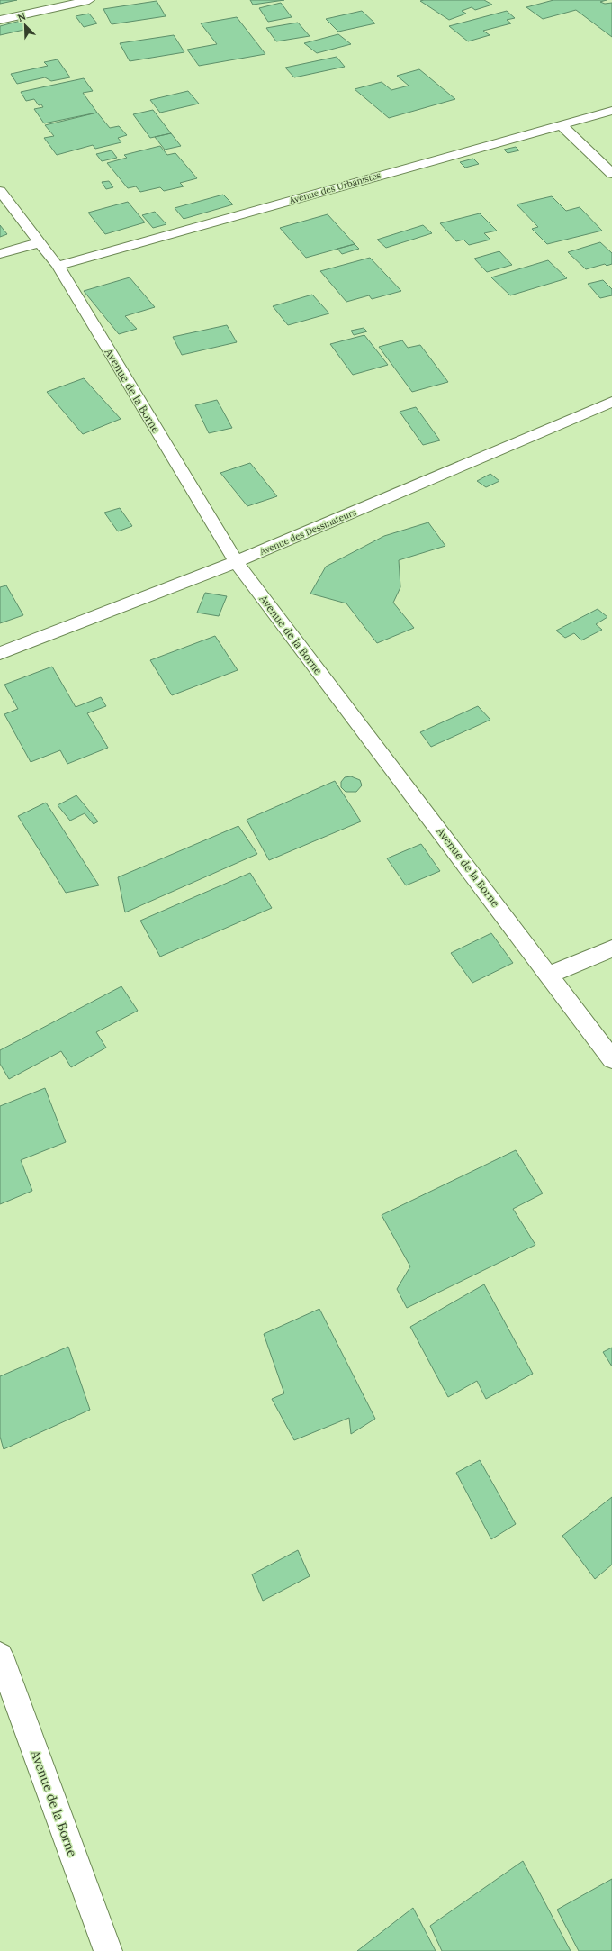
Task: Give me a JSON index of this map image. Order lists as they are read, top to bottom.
{
  "streets": {
    "street": ["Avenue des Urbanistes", "Avenue de la Borne", "Avenue des Dessinateurs"]
  },
  "crossings": [
    ["Avenue des Urbanistes", "Avenue de la Borne"],
    ["Avenue de la Borne", "Avenue des Dessinateurs"]
  ],
  "north": "top left"
}
